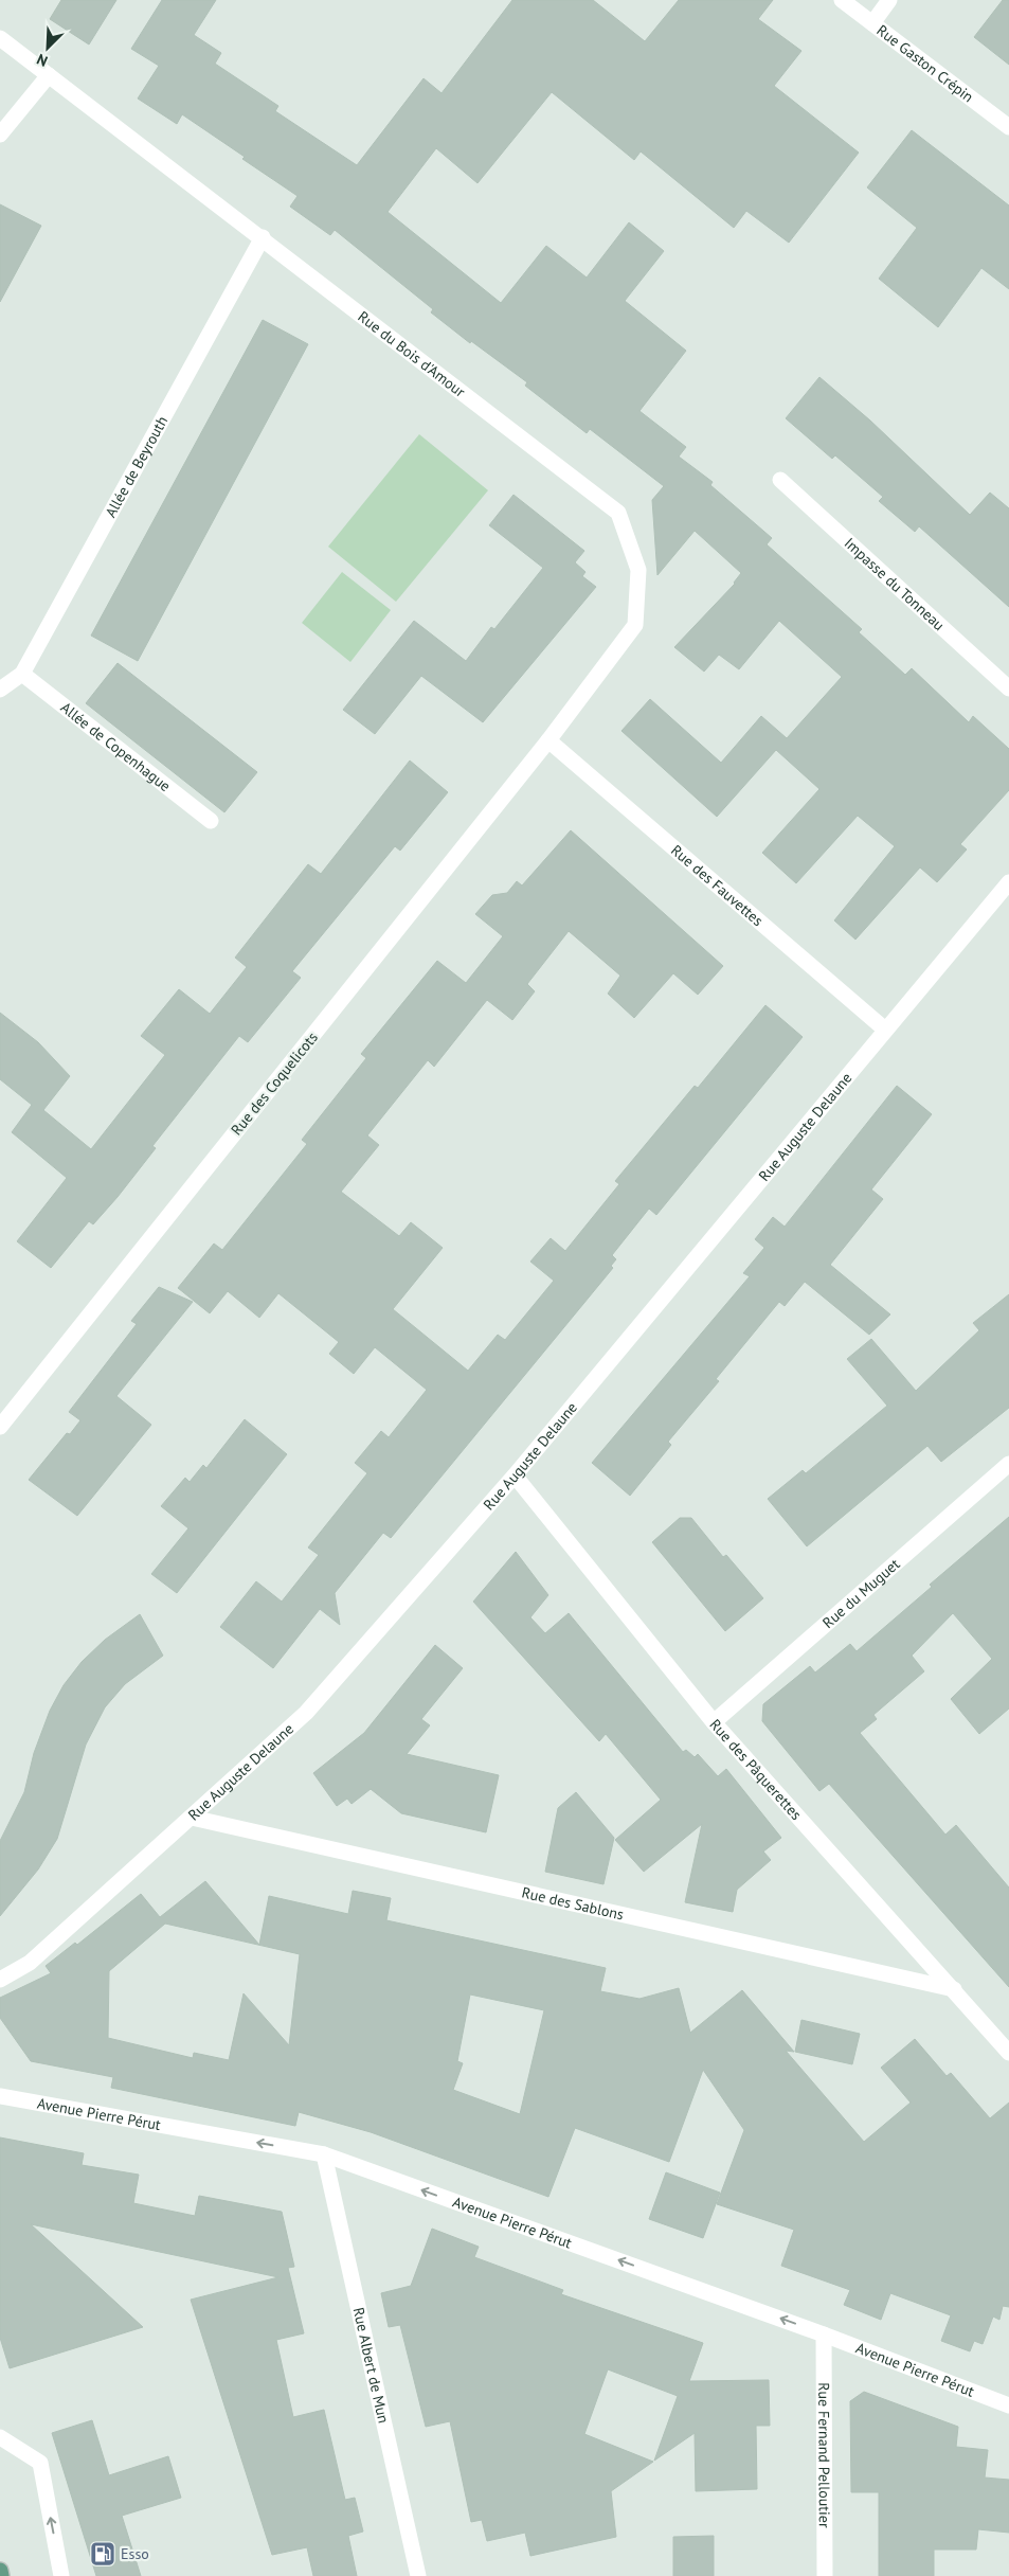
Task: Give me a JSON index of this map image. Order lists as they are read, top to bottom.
{
  "streets": {
    "street": [
      "Rue Gaston Crépin",
      "Rue du Bois d'Amour",
      "Allée de Beyrouth",
      "Impasse du Tonneau",
      "Allée de Copenhague",
      "Rue des Fauvettes",
      "Rue des Coquelicots",
      "Rue Auguste Delaune",
      "Rue du Muguet",
      "Rue des Pâquerettes",
      "Rue des Sablons",
      "Avenue Pierre Pérut",
      "Rue Albert de Mun",
      "Rue Fernand Pelloutier"
    ]
  },
  "crossings": [
    ["Rue du Bois d'Amour", "Allée de Beyrouth"],
    ["Rue du Bois d'Amour", "Rue des Fauvettes"],
    ["Rue du Bois d'Amour", "Rue des Coquelicots"],
    ["Allée de Beyrouth", "Allée de Copenhague"],
    ["Rue des Fauvettes", "Rue des Coquelicots"],
    ["Rue des Fauvettes", "Rue Auguste Delaune"],
    ["Rue Auguste Delaune", "Rue des Pâquerettes"],
    ["Rue Auguste Delaune", "Rue des Sablons"],
    ["Rue du Muguet", "Rue des Pâquerettes"],
    ["Rue des Pâquerettes", "Rue des Sablons"],
    ["Avenue Pierre Pérut", "Rue Albert de Mun"],
    ["Avenue Pierre Pérut", "Rue Fernand Pelloutier"]
  ],
  "one_way": ["Avenue Pierre Pérut"],
  "places": {
    "fuel station": ["Esso"]
  },
  "north": "bottom left"
}
